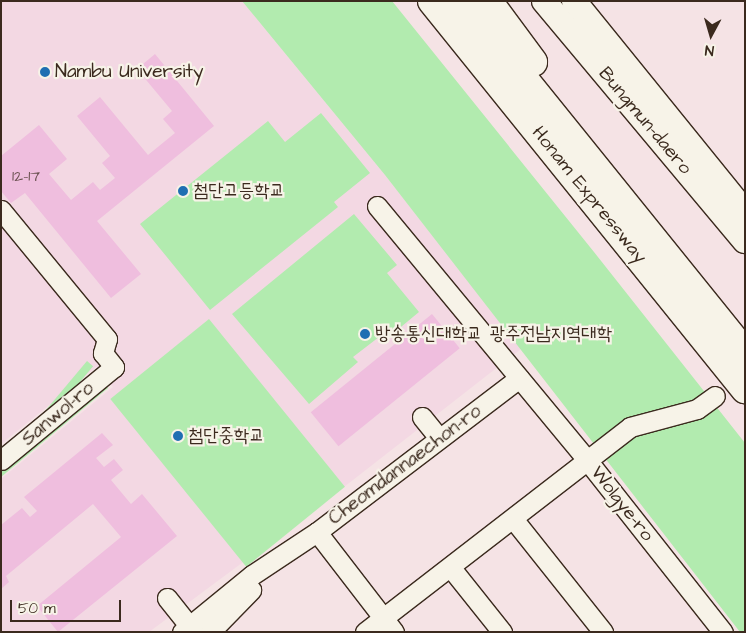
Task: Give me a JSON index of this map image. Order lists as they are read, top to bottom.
{
  "streets": {
    "highway": ["Honam Expressway"],
    "main road": ["Bungmun-daero"],
    "street": ["Sanwol-ro", "Cheomdannaechon-ro", "Wolgye-ro"]
  },
  "crossings": [
    ["Cheomdannaechon-ro", "Wolgye-ro"]
  ],
  "places": [
    "Nambu University",
    "첨단고등학교",
    "방송통신대학교 광주전남지역대학",
    "첨단중학교"
  ],
  "house_numbers": ["12-17"],
  "scale_bar": "50 m",
  "north": "bottom"
}
